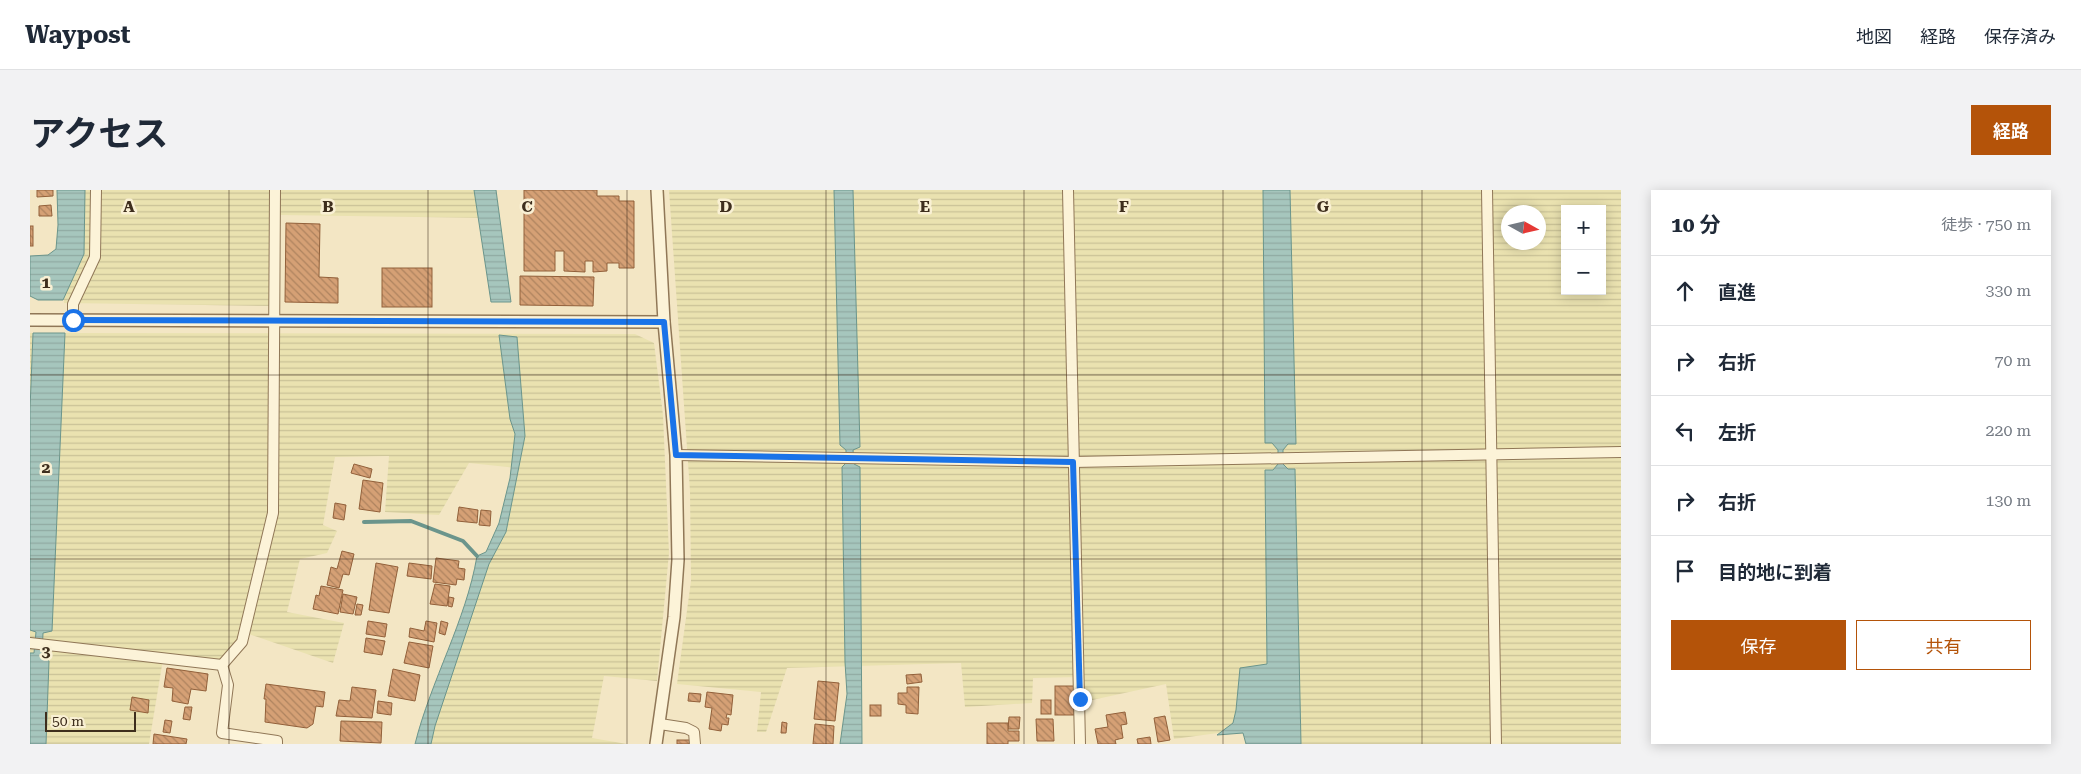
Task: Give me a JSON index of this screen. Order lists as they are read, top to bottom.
{
  "scale_bar": "50 m",
  "north": "right",
  "page": {
    "header": "Waypost",
    "nav": ["地図", "経路", "保存済み"],
    "title": "アクセス",
    "buttons": [
      "経路",
      ["保存", "共有"]
    ],
    "heading": ["10 分", "徒歩 · 750 m"],
    "map_buttons": ["+", "−"],
    "list": [
      ["直進", "330 m"],
      ["右折", "70 m"],
      ["左折", "220 m"],
      ["右折", "130 m"],
      "目的地に到着"
    ],
    "scale": "50 m"
  },
  "grid": {
    "columns": [
      "A",
      "B",
      "C",
      "D",
      "E",
      "F",
      "G"
    ],
    "rows": ["1", "2", "3"]
  }
}
